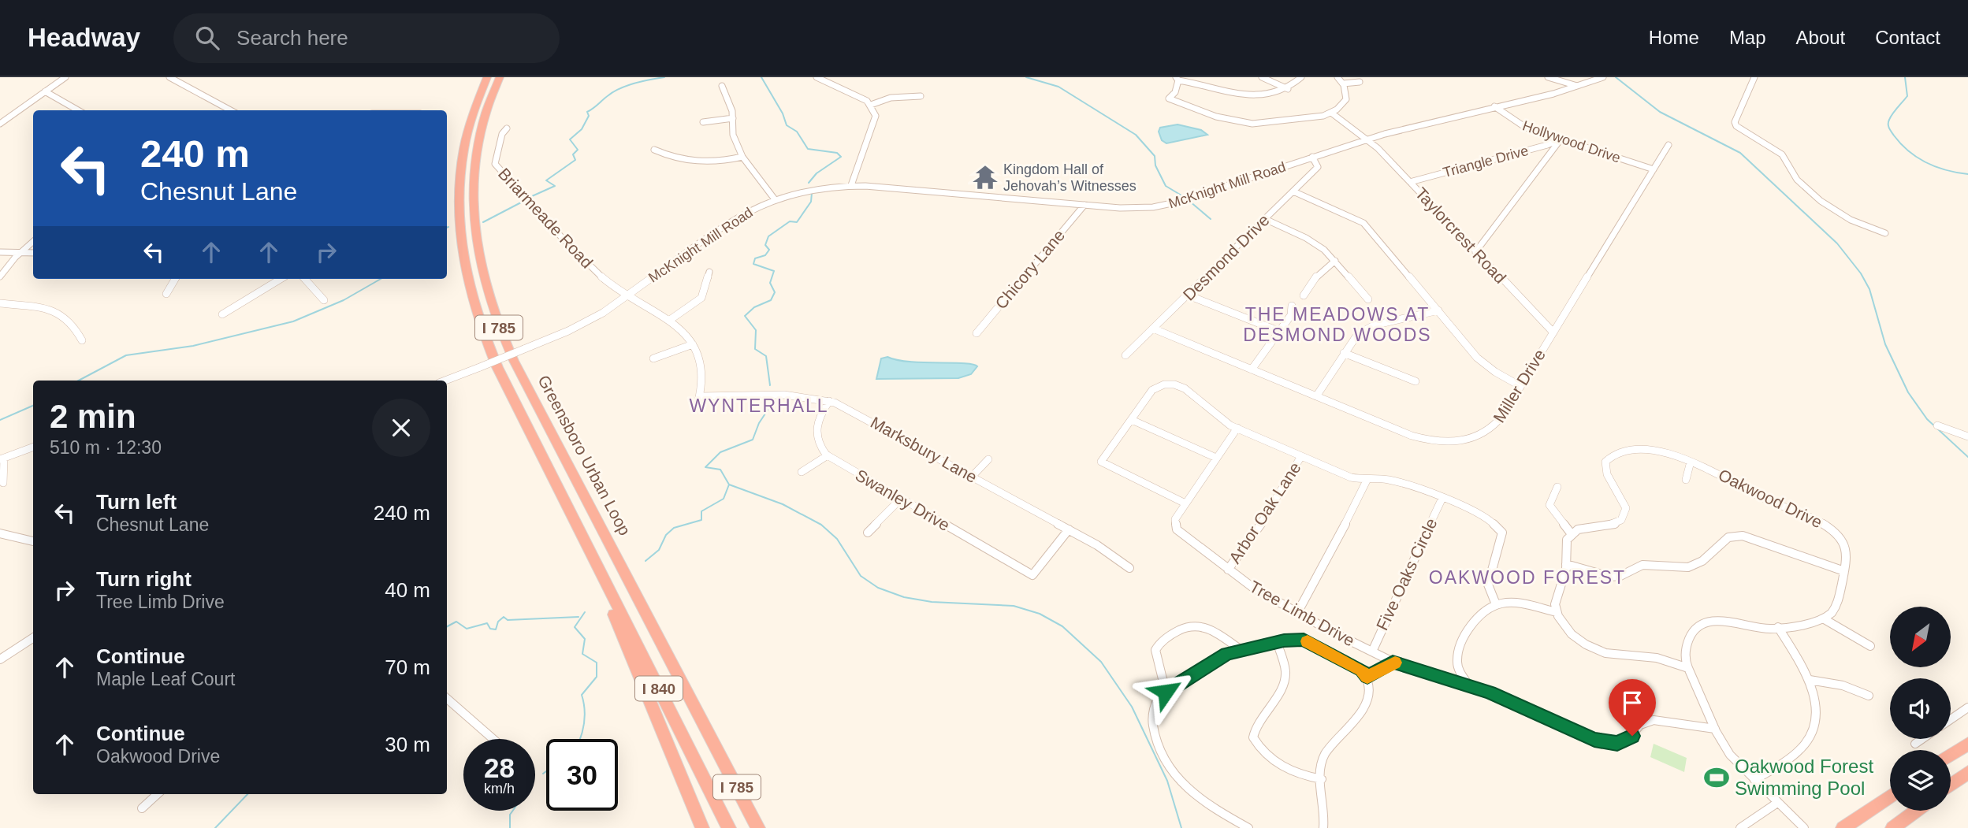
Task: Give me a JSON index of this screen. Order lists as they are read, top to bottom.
{
  "streets": {
    "highway": ["I 785", "Greensboro Urban Loop", "I 840"],
    "street": [
      "Hollywood Drive",
      "Triangle Drive",
      "McKnight Mill Road",
      "Briarmeade Road",
      "Taylorcrest Road",
      "Desmond Drive",
      "Chicory Lane",
      "Miller Drive",
      "Marksbury Lane",
      "Oakwood Drive",
      "Swanley Drive",
      "Arbor Oak Lane",
      "Five Oaks Circle",
      "Tree Limb Drive"
    ]
  },
  "crossings": [
    ["Hollywood Drive", "Triangle Drive"],
    ["Hollywood Drive", "McKnight Mill Road"],
    ["Hollywood Drive", "Miller Drive"],
    ["Triangle Drive", "Taylorcrest Road"],
    ["McKnight Mill Road", "Briarmeade Road"],
    ["McKnight Mill Road", "Taylorcrest Road"],
    ["McKnight Mill Road", "Desmond Drive"],
    ["McKnight Mill Road", "Chicory Lane"],
    ["Taylorcrest Road", "Miller Drive"],
    ["Desmond Drive", "Miller Drive"],
    ["I 785", "I 840"],
    ["Marksbury Lane", "Swanley Drive"],
    ["Arbor Oak Lane", "Tree Limb Drive"],
    ["Five Oaks Circle", "Tree Limb Drive"]
  ],
  "districts": ["THE MEADOWS AT DESMOND WOODS", "WYNTERHALL", "OAKWOOD FOREST"],
  "places": {
    "temple": ["Kingdom Hall of Jehovah’s Witnesses"],
    "sports": ["Oakwood Forest Swimming Pool"]
  },
  "north": "bottom left",
  "page": {
    "header": "Headway",
    "search": "Search here",
    "nav": [
      "Home",
      "Map",
      "About",
      "Contact"
    ],
    "turn": ["240 m", "Chesnut Lane"],
    "heading": ["2 min", "510 m · 12:30"],
    "list": [
      {
        "name": "Turn left",
        "note": "Chesnut Lane",
        "value": "240 m"
      },
      {
        "name": "Turn right",
        "note": "Tree Limb Drive",
        "value": "40 m"
      },
      {
        "name": "Continue",
        "note": "Maple Leaf Court",
        "value": "70 m"
      },
      {
        "name": "Continue",
        "note": "Oakwood Drive",
        "value": "30 m"
      }
    ],
    "speed": "28 km/h",
    "limit": "30"
  }
}
